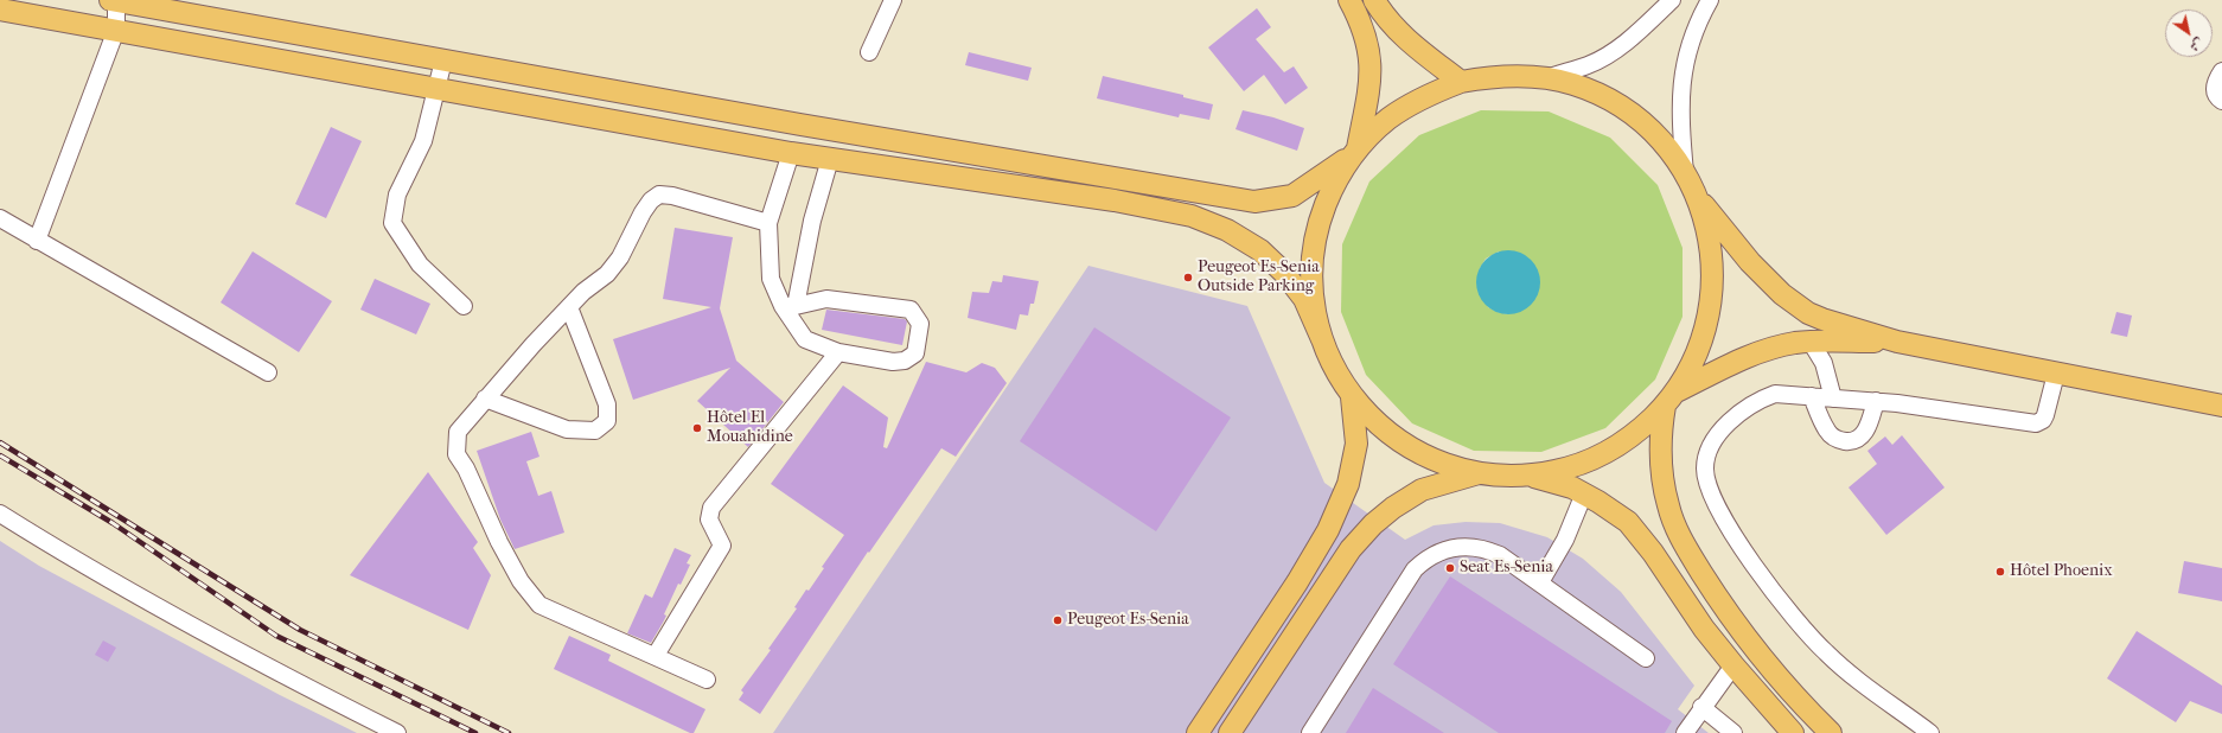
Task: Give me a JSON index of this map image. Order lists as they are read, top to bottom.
{
  "places": [
    "Peugeot Es-Senia Outside Parking",
    "Hôtel El Mouahidine",
    "Seat Es-Senia",
    "Hôtel Phoenix",
    "Peugeot Es-Senia"
  ],
  "north": "bottom right"
}
